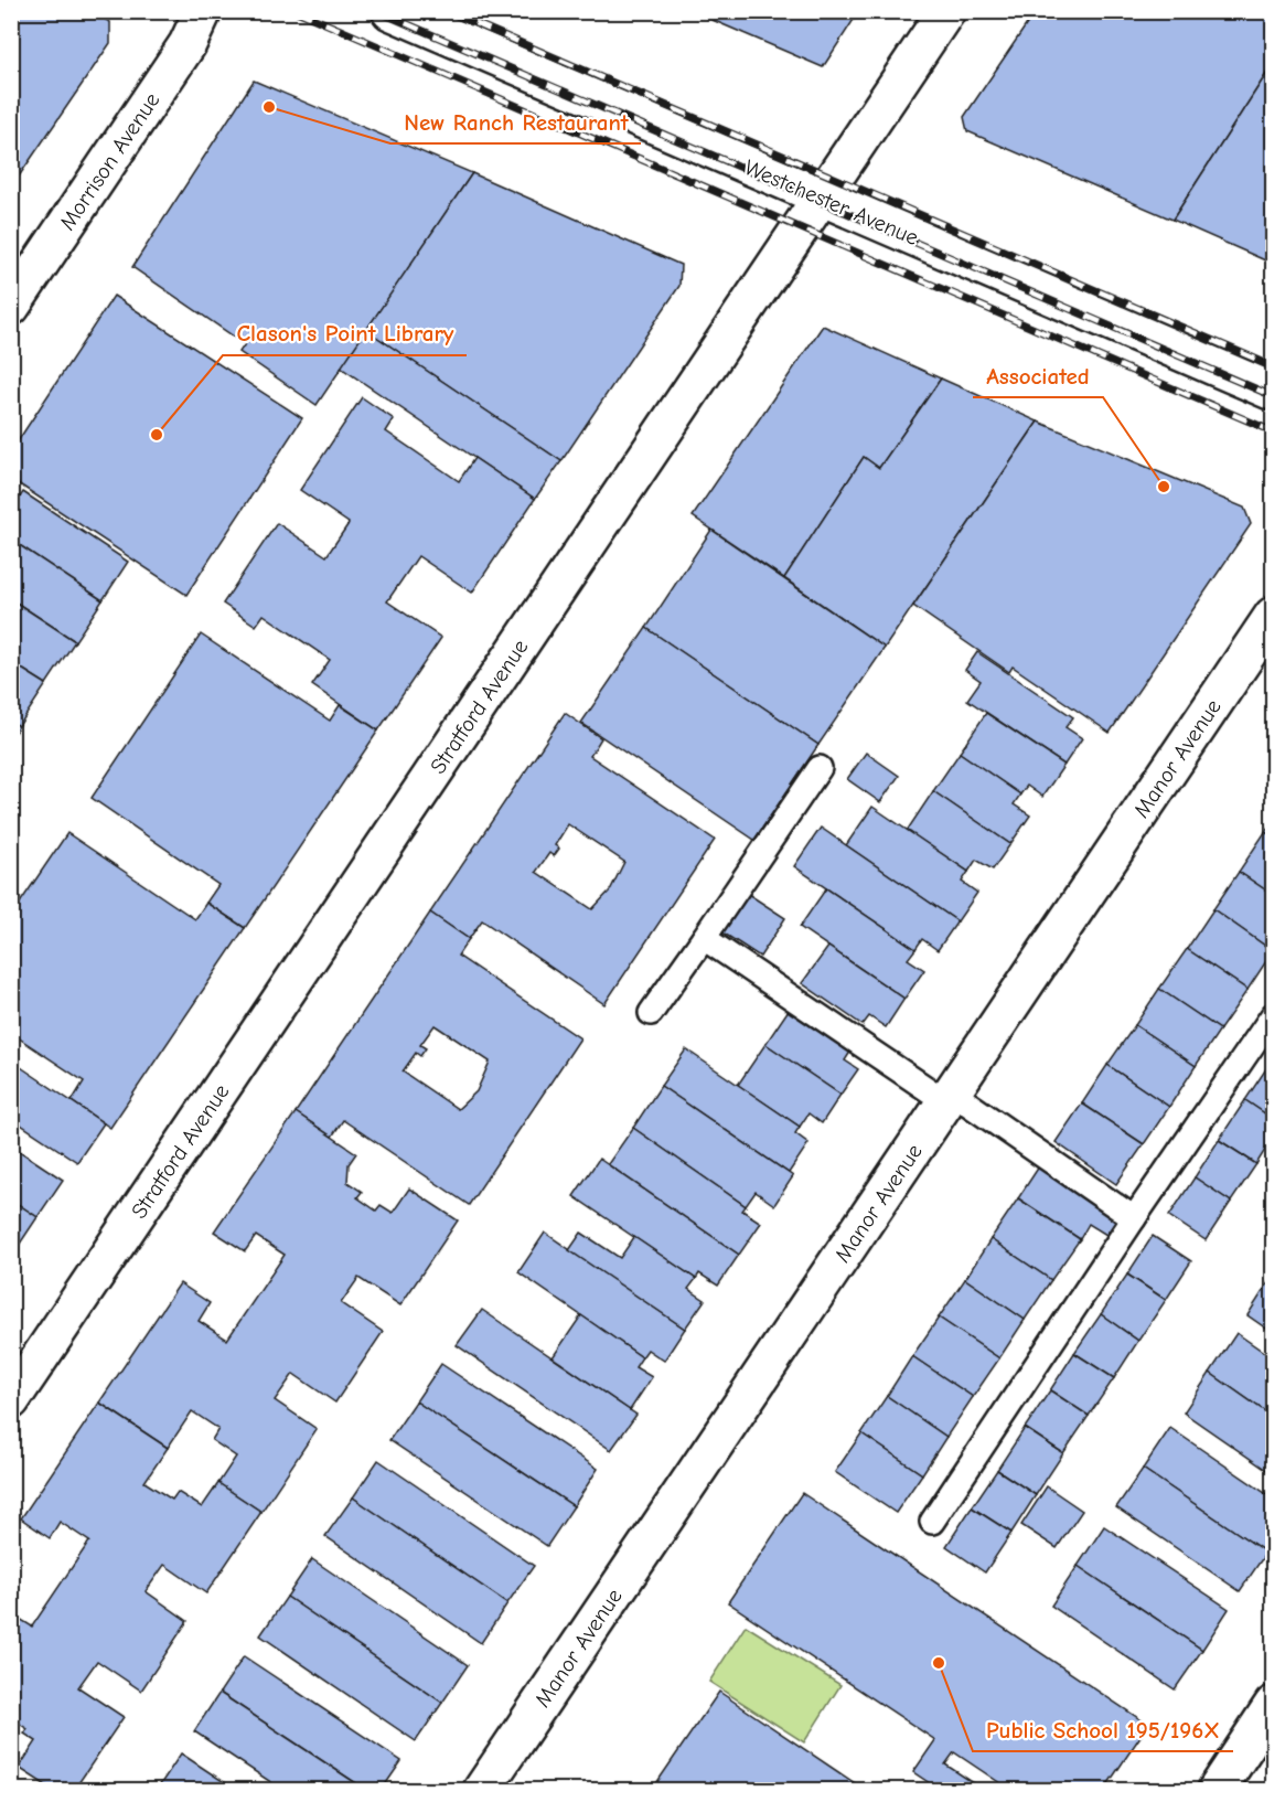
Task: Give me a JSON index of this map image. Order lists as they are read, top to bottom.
{
  "streets": {
    "street": [
      "Morrison Avenue",
      "Westchester Avenue",
      "Stratford Avenue",
      "Manor Avenue"
    ]
  },
  "crossings": [
    ["Westchester Avenue", "Stratford Avenue"]
  ],
  "places": [
    "New Ranch Restaurant",
    "Clason's Point Library",
    "Associated",
    "Public School 195/196X"
  ]
}
